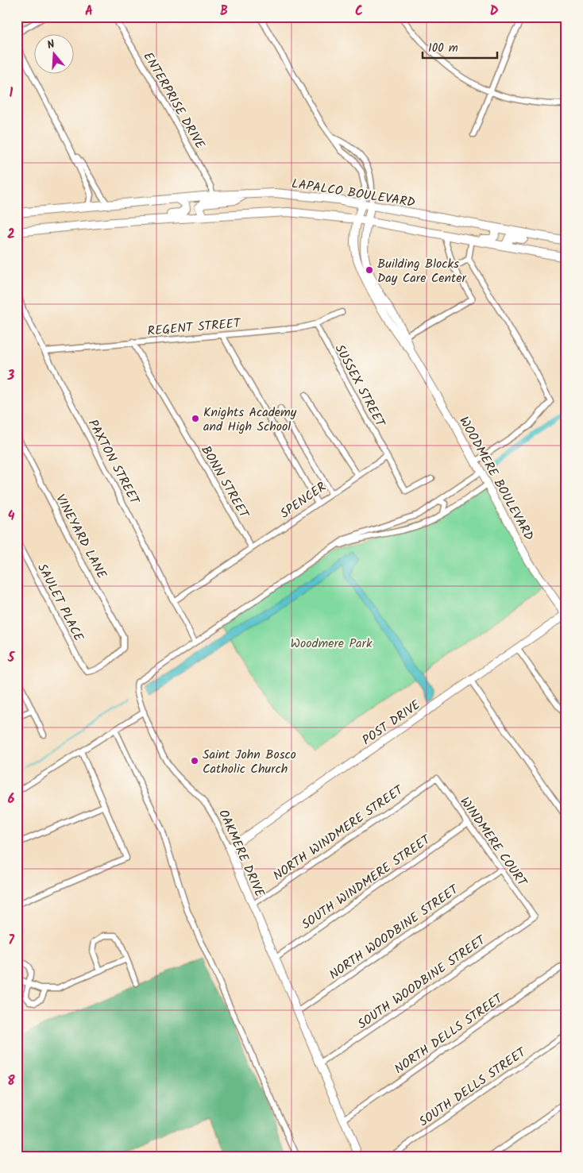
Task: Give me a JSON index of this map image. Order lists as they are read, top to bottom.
{
  "streets": {
    "main road": ["LAPALCO BOULEVARD"],
    "street": [
      "ENTERPRISE DRIVE",
      "REGENT STREET",
      "SUSSEX STREET",
      "PAXTON STREET",
      "WOODMERE BOULEVARD",
      "BONN STREET",
      "SPENCER",
      "VINEYARD LANE",
      "SAULET PLACE",
      "POST DRIVE",
      "NORTH WINDMERE STREET",
      "WINDMERE COURT",
      "OAKMERE DRIVE",
      "SOUTH WINDMERE STREET",
      "NORTH WOODBINE STREET",
      "SOUTH WOODBINE STREET",
      "NORTH DELLS STREET",
      "SOUTH DELLS STREET"
    ]
  },
  "crossings": [
    ["ENTERPRISE DRIVE", "LAPALCO BOULEVARD"],
    ["LAPALCO BOULEVARD", "WOODMERE BOULEVARD"],
    ["REGENT STREET", "SUSSEX STREET"],
    ["REGENT STREET", "PAXTON STREET"],
    ["REGENT STREET", "BONN STREET"],
    ["SUSSEX STREET", "SPENCER"],
    ["PAXTON STREET", "SPENCER"],
    ["PAXTON STREET", "OAKMERE DRIVE"],
    ["WOODMERE BOULEVARD", "POST DRIVE"],
    ["WOODMERE BOULEVARD", "OAKMERE DRIVE"],
    ["BONN STREET", "SPENCER"],
    ["VINEYARD LANE", "SAULET PLACE"],
    ["POST DRIVE", "OAKMERE DRIVE"],
    ["NORTH WINDMERE STREET", "WINDMERE COURT"],
    ["NORTH WINDMERE STREET", "OAKMERE DRIVE"],
    ["WINDMERE COURT", "SOUTH WINDMERE STREET"],
    ["WINDMERE COURT", "NORTH WOODBINE STREET"],
    ["WINDMERE COURT", "SOUTH WOODBINE STREET"],
    ["OAKMERE DRIVE", "SOUTH WINDMERE STREET"],
    ["OAKMERE DRIVE", "NORTH WOODBINE STREET"],
    ["OAKMERE DRIVE", "SOUTH WOODBINE STREET"],
    ["OAKMERE DRIVE", "NORTH DELLS STREET"]
  ],
  "parks": ["Woodmere Park"],
  "places": ["Building Blocks Day Care Center", "Knights Academy and High School", "Saint John Bosco Catholic Church"],
  "scale_bar": "100 m",
  "north": "top",
  "grid": {
    "columns": [
      "A",
      "B",
      "C",
      "D"
    ],
    "rows": [
      "1",
      "2",
      "3",
      "4",
      "5",
      "6",
      "7",
      "8"
    ]
  }
}
